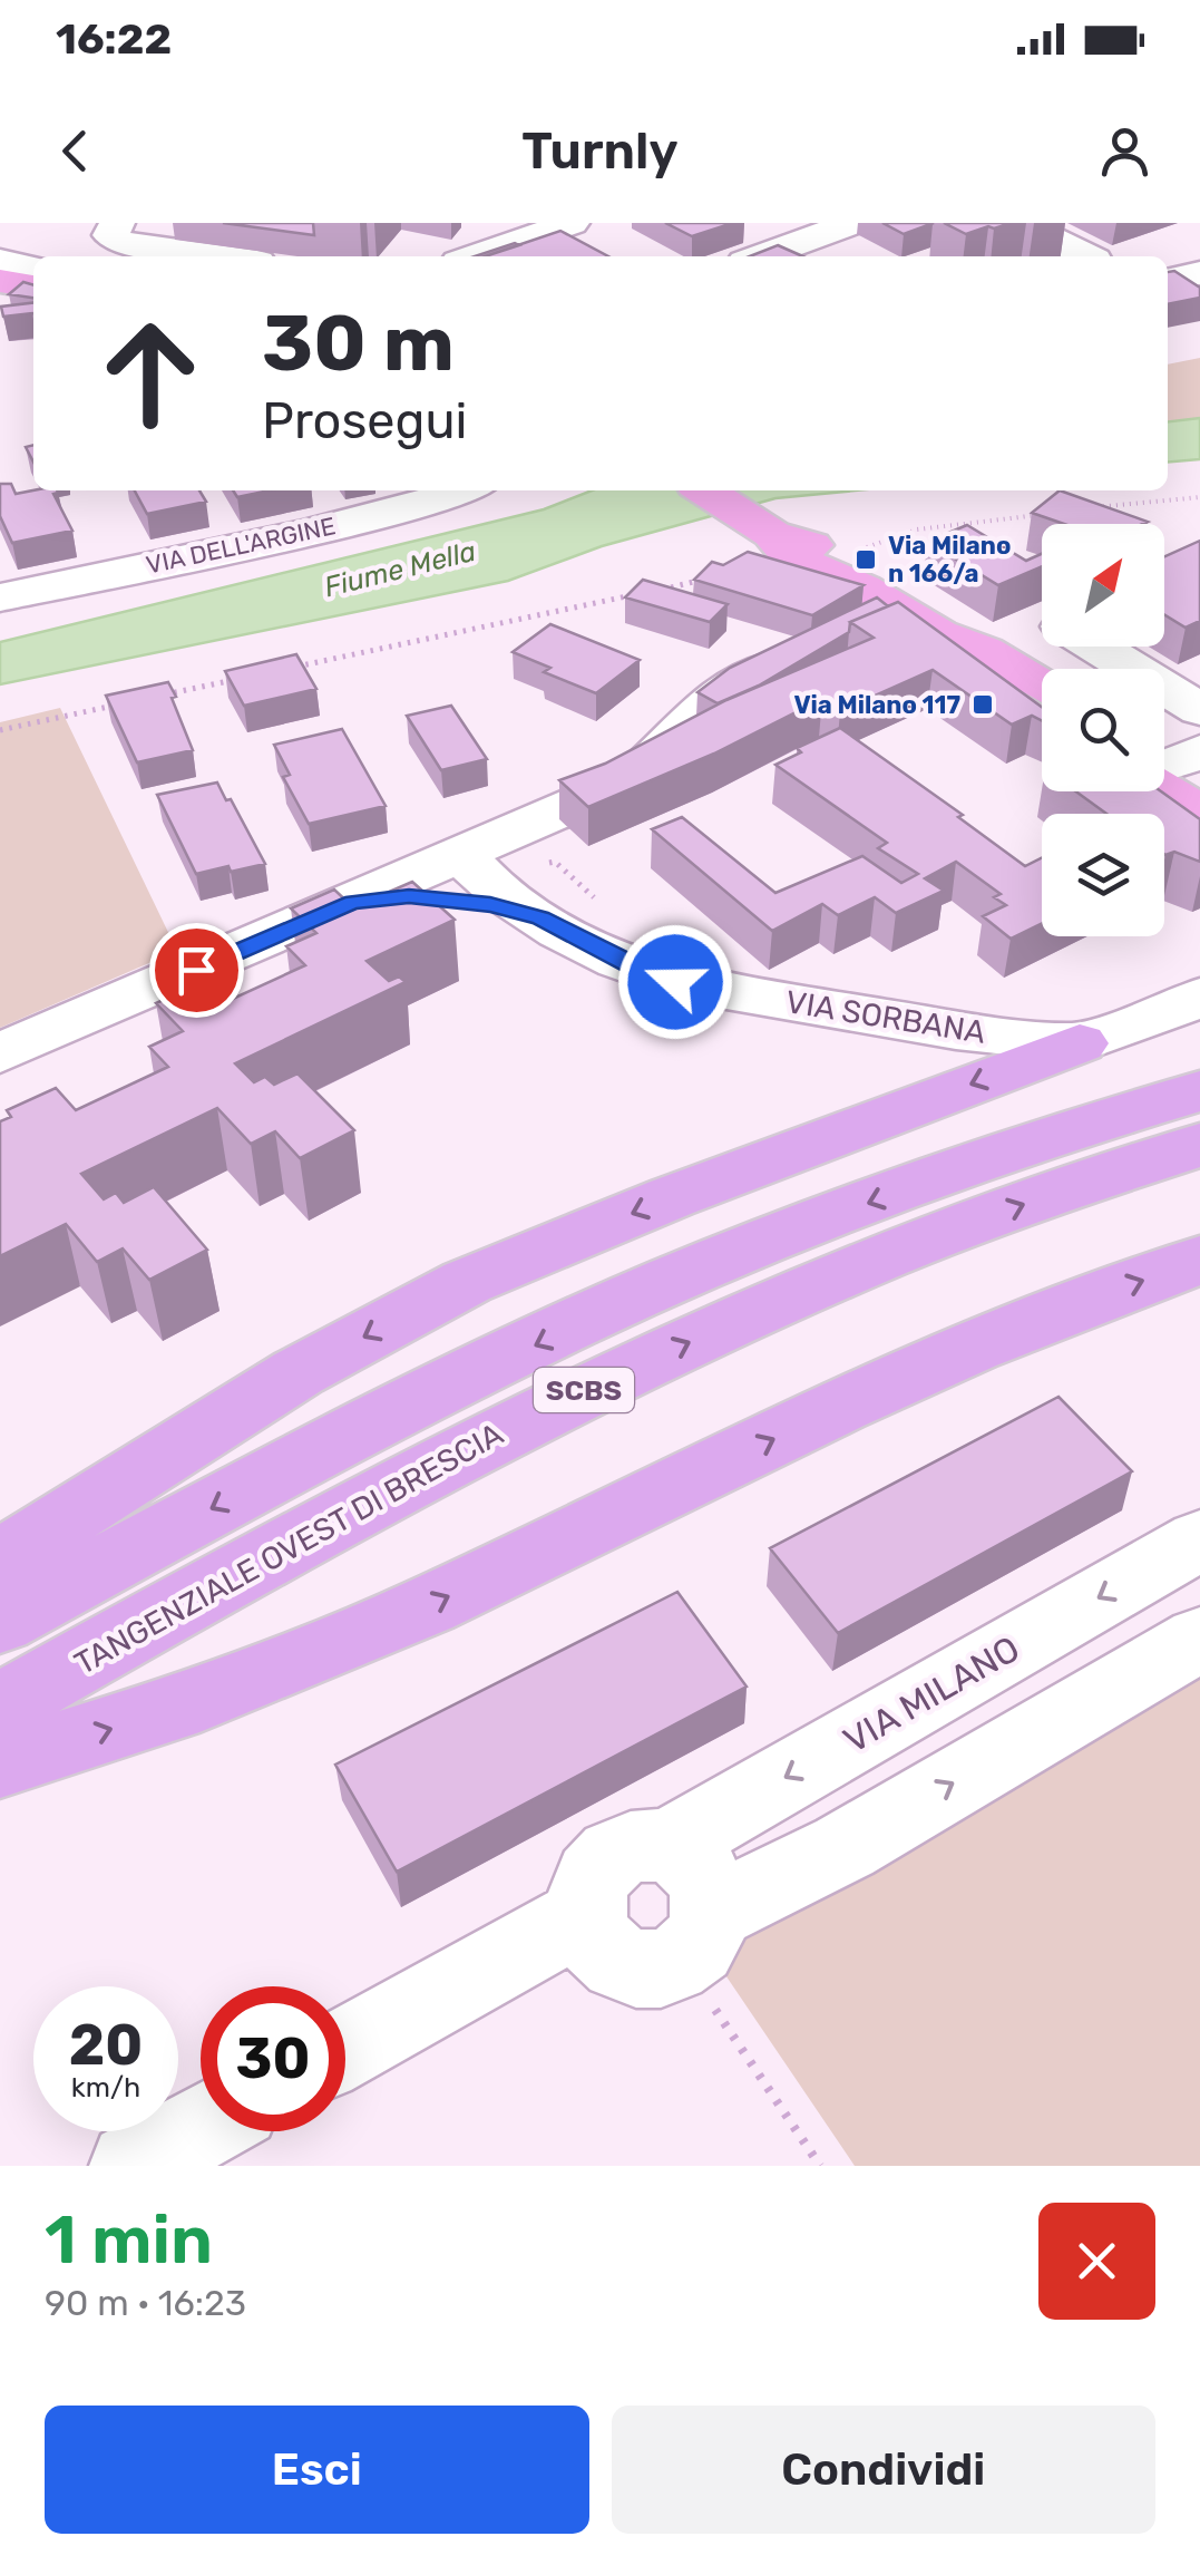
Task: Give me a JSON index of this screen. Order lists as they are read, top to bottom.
{
  "streets": {
    "highway": ["SCBS", "TANGENZIALE OVEST DI BRESCIA"],
    "street": ["VIA DELL'ARGINE", "VIA SORBANA", "VIA MILANO"]
  },
  "water": ["Fiume Mella"],
  "places": {
    "transit": ["Via Milano n 166/a", "Via Milano 117"]
  },
  "north": "top right",
  "page": {
    "status": "16:22",
    "header": "Turnly",
    "turn": ["30 m", "Prosegui"],
    "speed": "20 km/h",
    "limit": "30",
    "heading": ["1 min", "90 m · 16:23"],
    "buttons": ["Esci", "Condividi"]
  }
}
